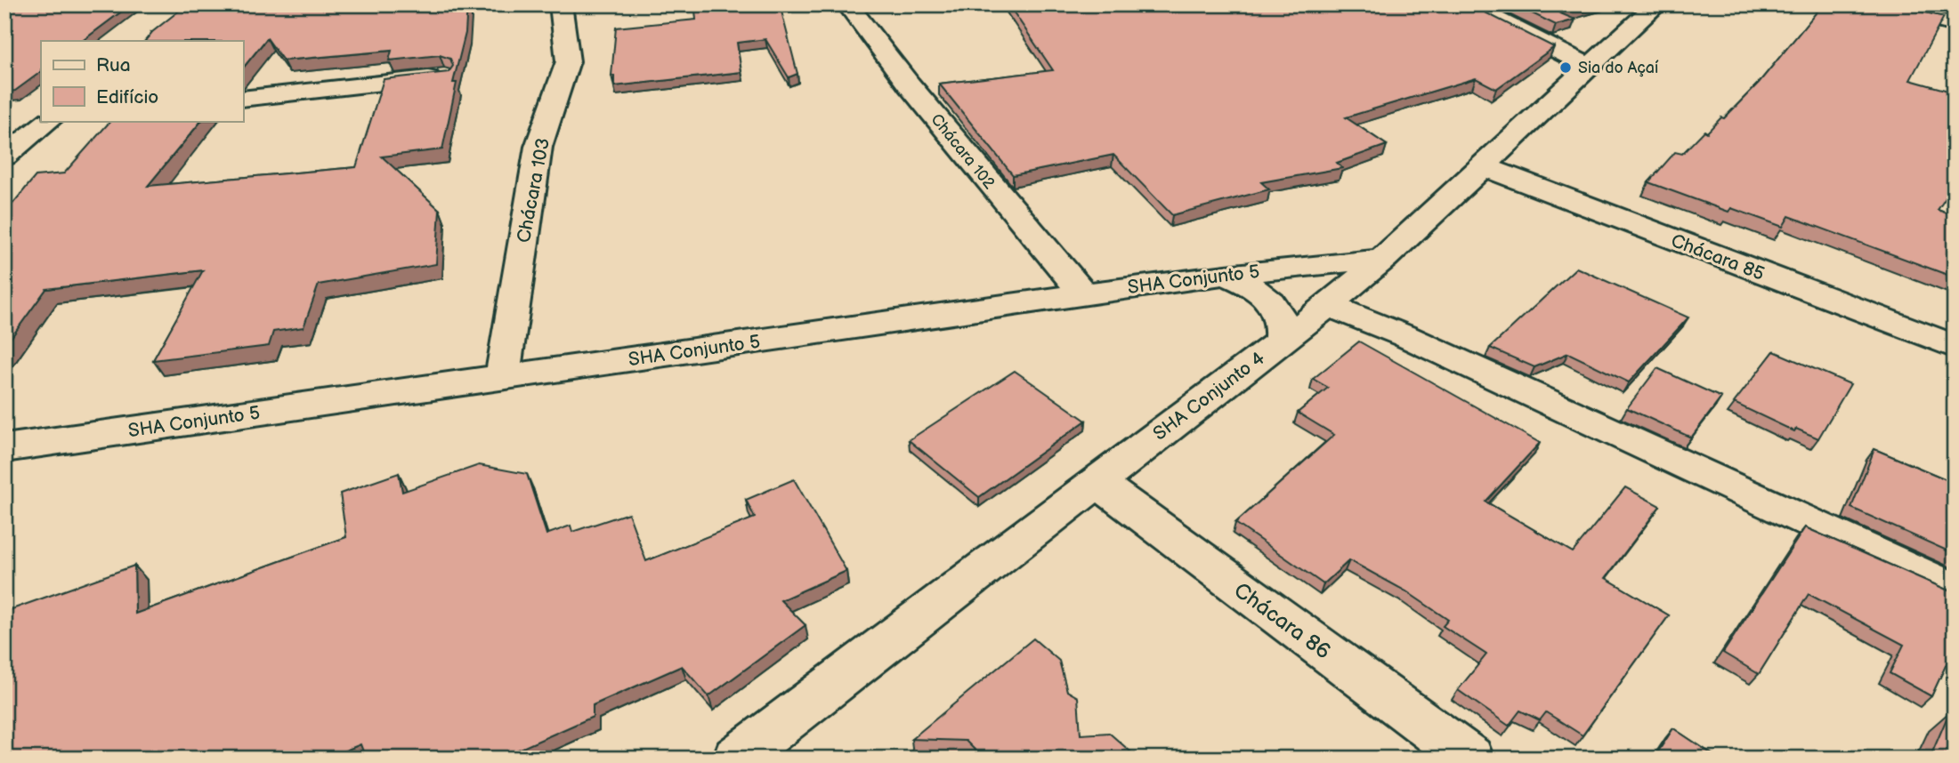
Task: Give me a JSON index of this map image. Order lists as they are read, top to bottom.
{
  "streets": {
    "street": [
      "Chácara 102",
      "Chácara 103",
      "Chácara 85",
      "SHA Conjunto 5",
      "SHA Conjunto 4",
      "Chácara 86"
    ]
  },
  "crossings": [
    ["Chácara 102", "SHA Conjunto 5"],
    ["Chácara 103", "SHA Conjunto 5"],
    ["Chácara 85", "SHA Conjunto 4"],
    ["SHA Conjunto 5", "SHA Conjunto 4"],
    ["SHA Conjunto 4", "Chácara 86"]
  ],
  "places": ["Sia do Açaí"],
  "legend": ["Rua", "Edifício"]
}
